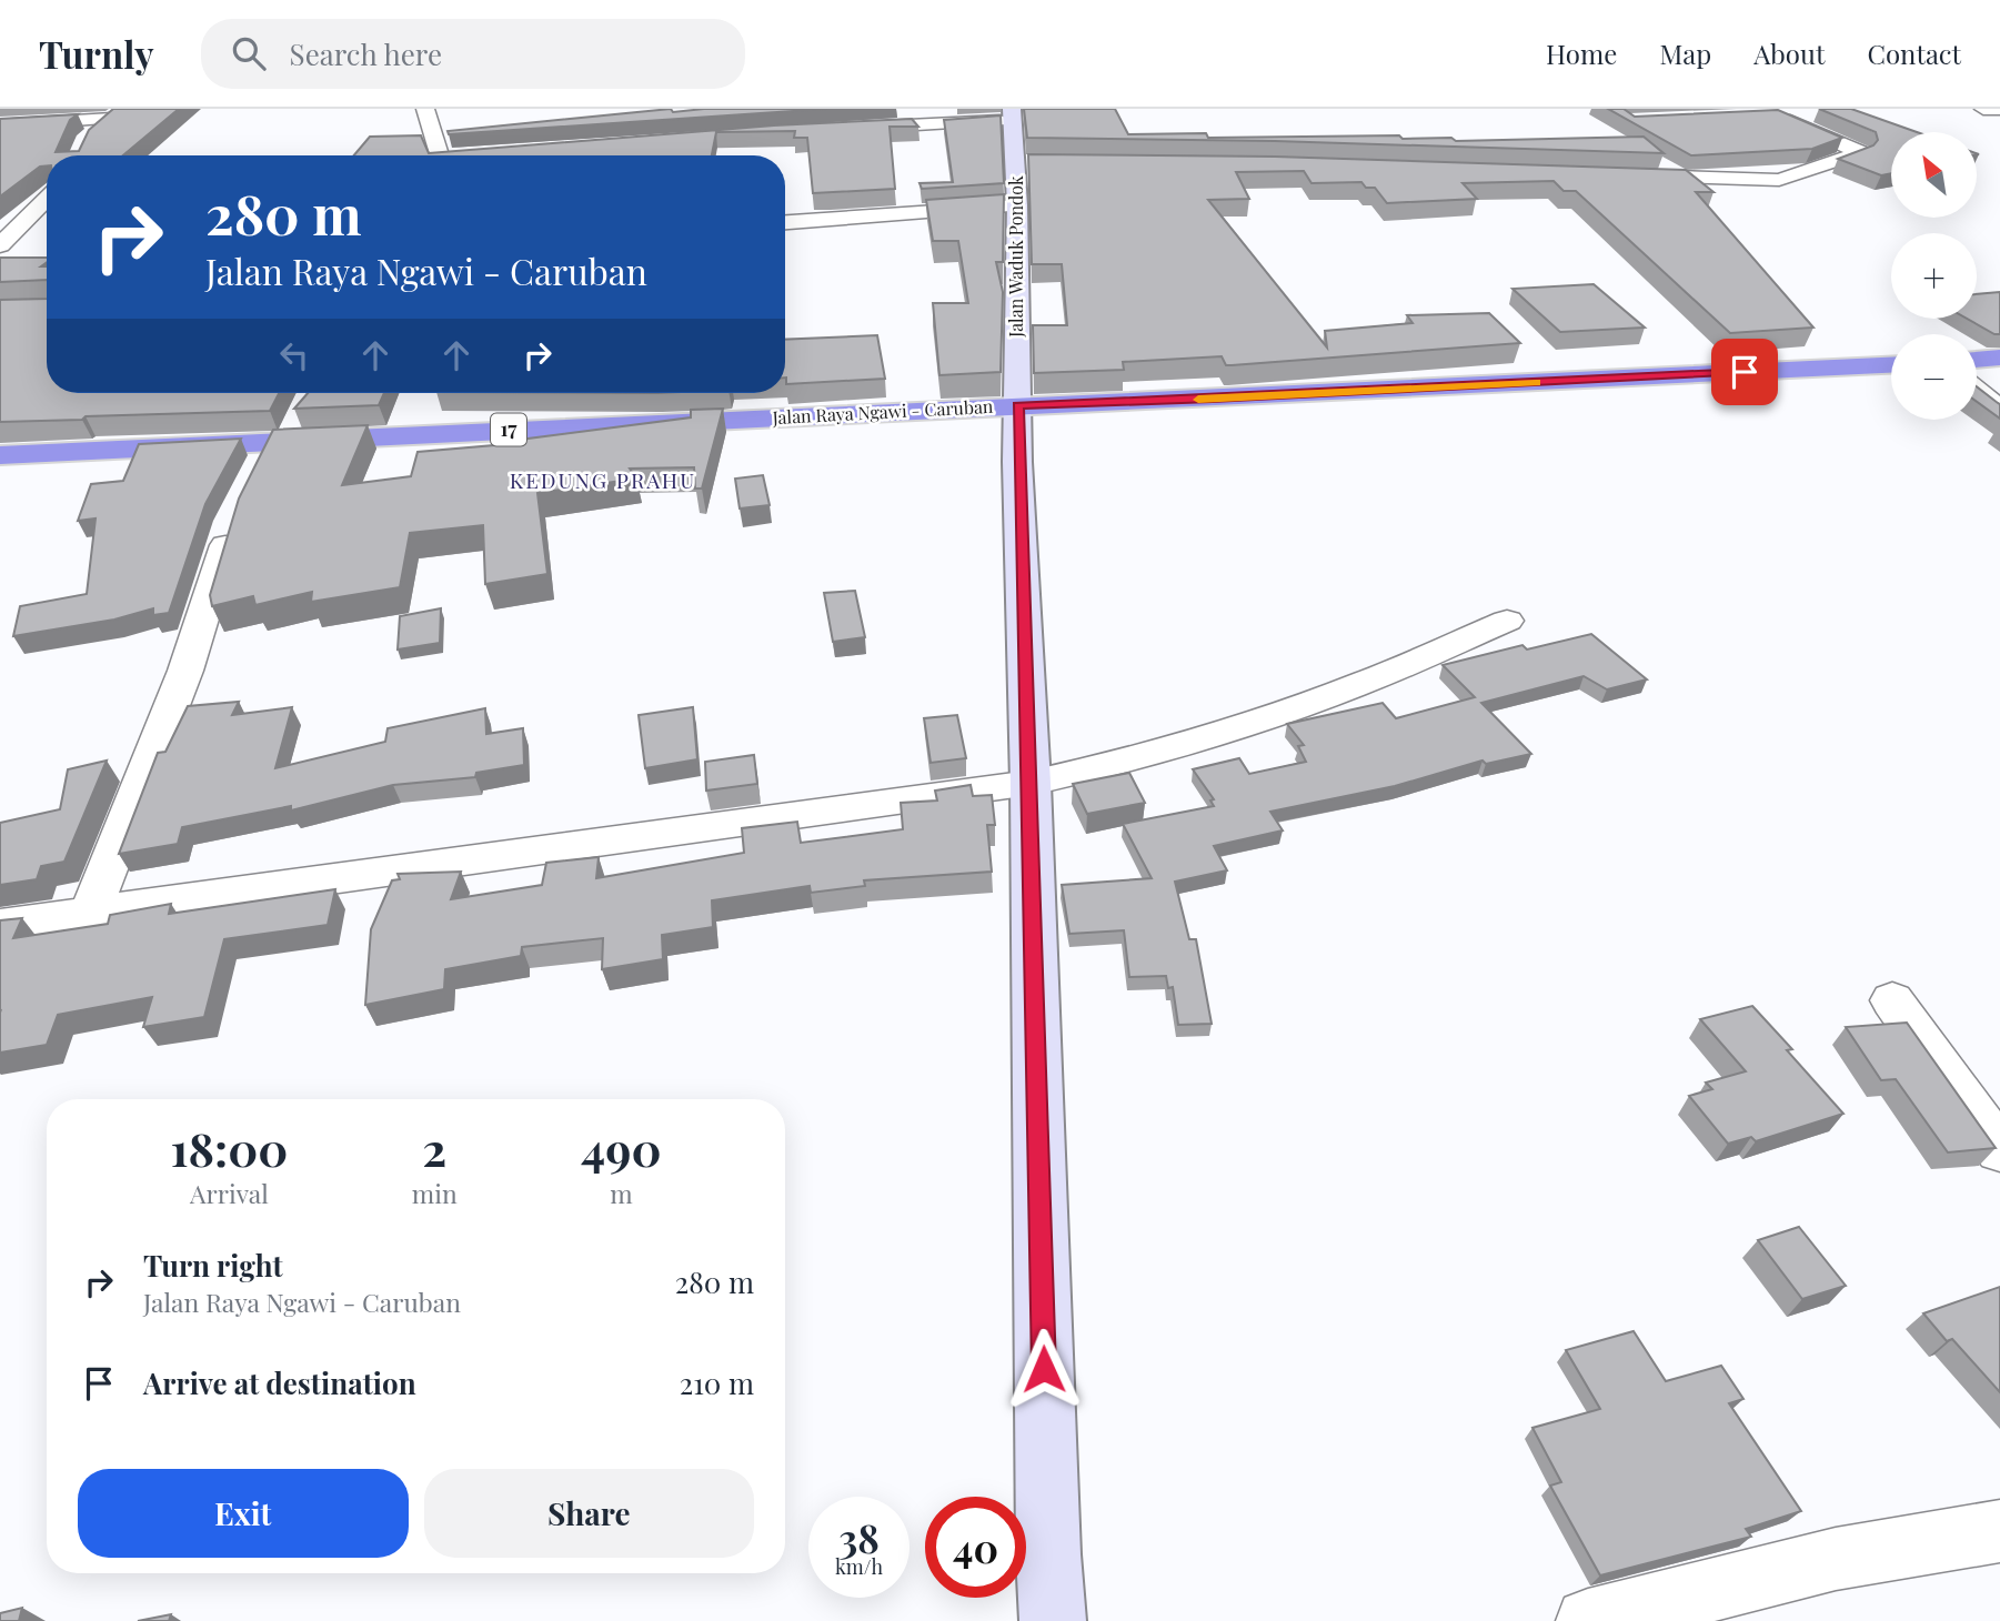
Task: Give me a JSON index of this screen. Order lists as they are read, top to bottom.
{
  "streets": {
    "highway": ["Jalan Raya Ngawi - Caruban", "17"],
    "street": ["Jalan Waduk Pondok"]
  },
  "crossings": [
    ["Jalan Waduk Pondok", "Jalan Raya Ngawi - Caruban"]
  ],
  "districts": ["KEDUNG PRAHU"],
  "north": "top left",
  "page": {
    "header": "Turnly",
    "search": "Search here",
    "nav": [
      "Home",
      "Map",
      "About",
      "Contact"
    ],
    "map_buttons": ["+", "−"],
    "turn": ["280 m", "Jalan Raya Ngawi - Caruban"],
    "eta": [
      "18:00",
      "Arrival",
      "2",
      "min",
      "490",
      "m"
    ],
    "list": [
      {
        "name": "Turn right",
        "note": "Jalan Raya Ngawi - Caruban",
        "value": "280 m"
      },
      {
        "name": "Arrive at destination",
        "value": "210 m"
      }
    ],
    "buttons": ["Exit", "Share"],
    "speed": "38 km/h",
    "limit": "40"
  }
}
